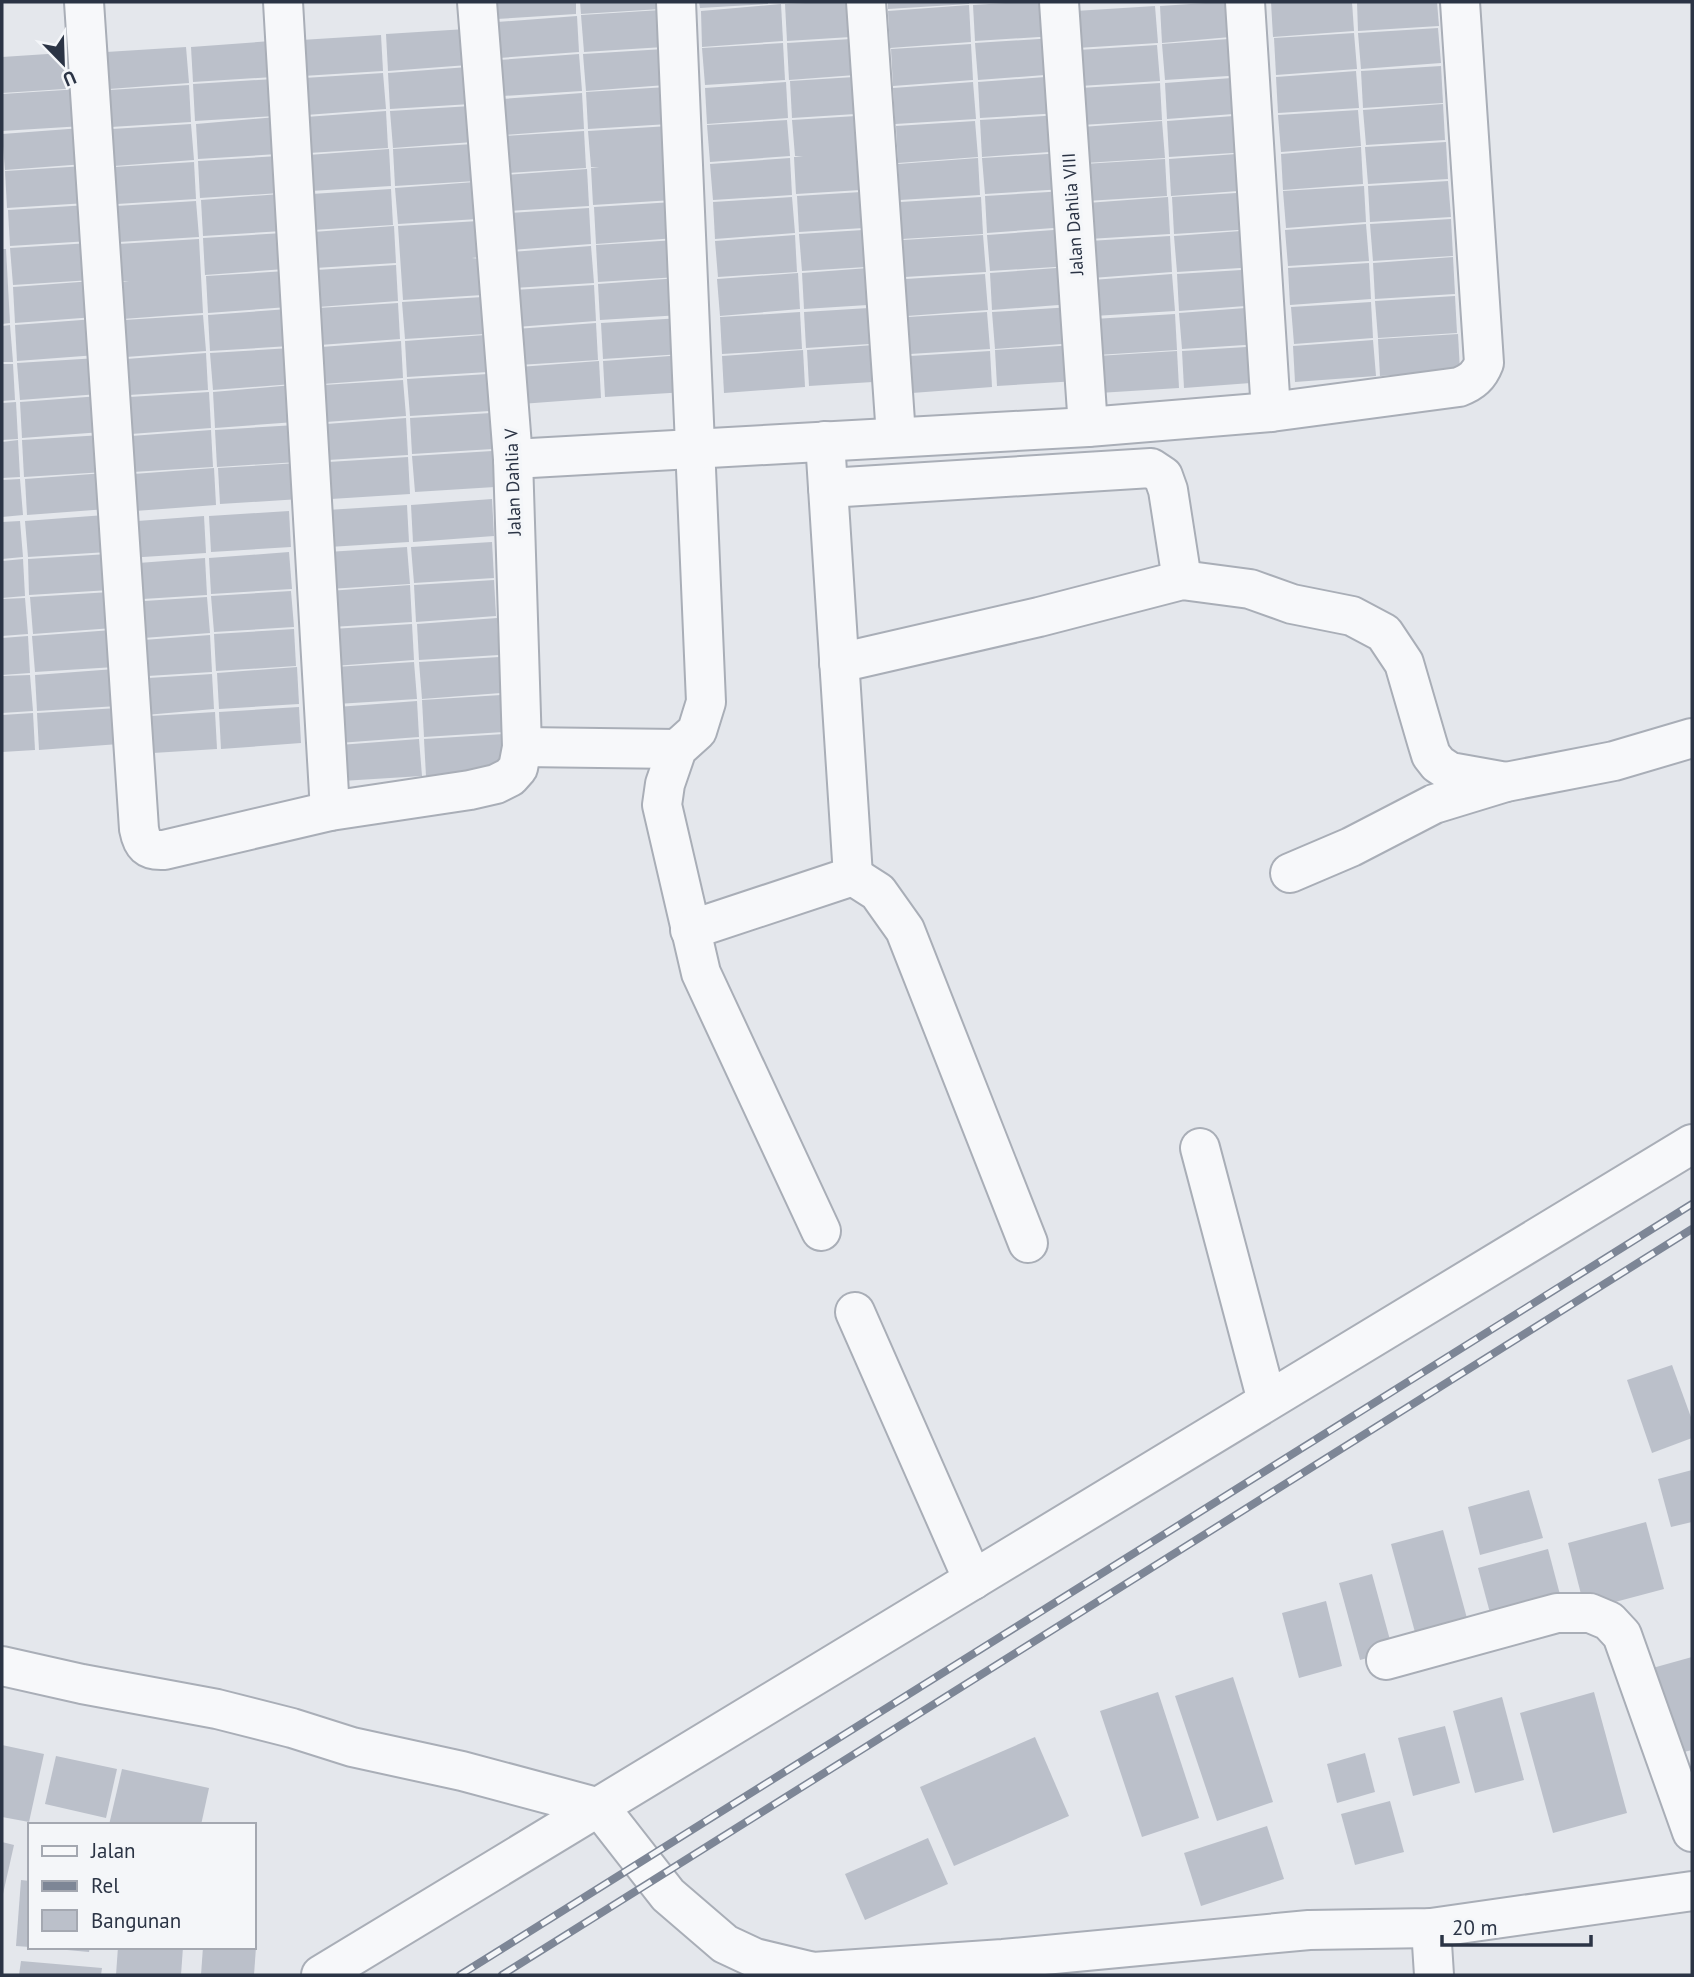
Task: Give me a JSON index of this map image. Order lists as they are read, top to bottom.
{
  "streets": {
    "street": ["Jalan Dahlia VIII", "Jalan Dahlia V"]
  },
  "legend": ["Jalan", "Rel", "Bangunan"],
  "scale_bar": "20 m",
  "north": "bottom right"
}
